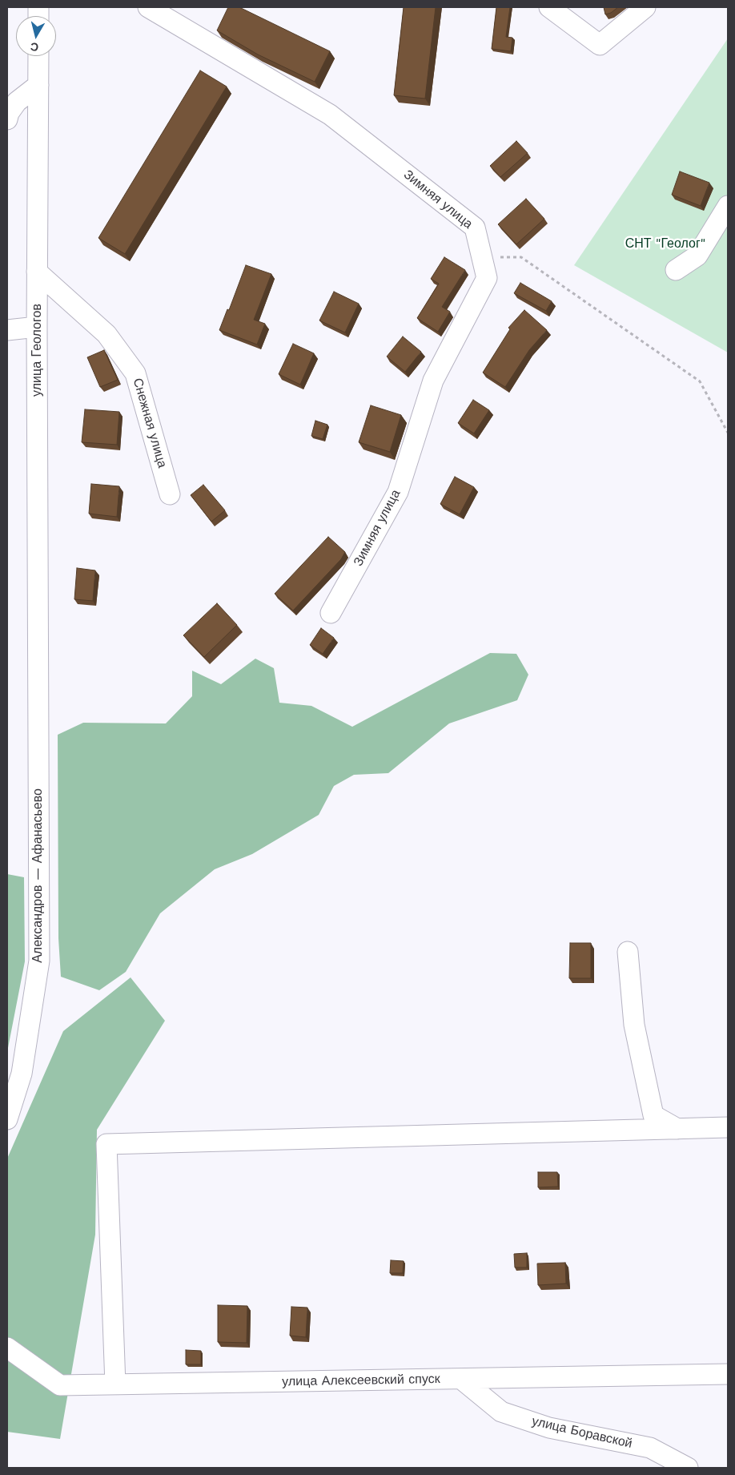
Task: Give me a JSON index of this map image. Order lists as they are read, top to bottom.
{
  "streets": {
    "street": [
      "Зимняя улица",
      "улица Геологов",
      "Снежная улица",
      "Александров — Афанасьево",
      "улица Алексеевский спуск",
      "улица Боравской"
    ]
  },
  "crossings": [
    ["улица Геологов", "Снежная улица"],
    ["улица Геологов", "Александров — Афанасьево"],
    ["улица Алексеевский спуск", "улица Боравской"]
  ],
  "parks": ["СНТ \"Геолог\""],
  "north": "bottom"
}
